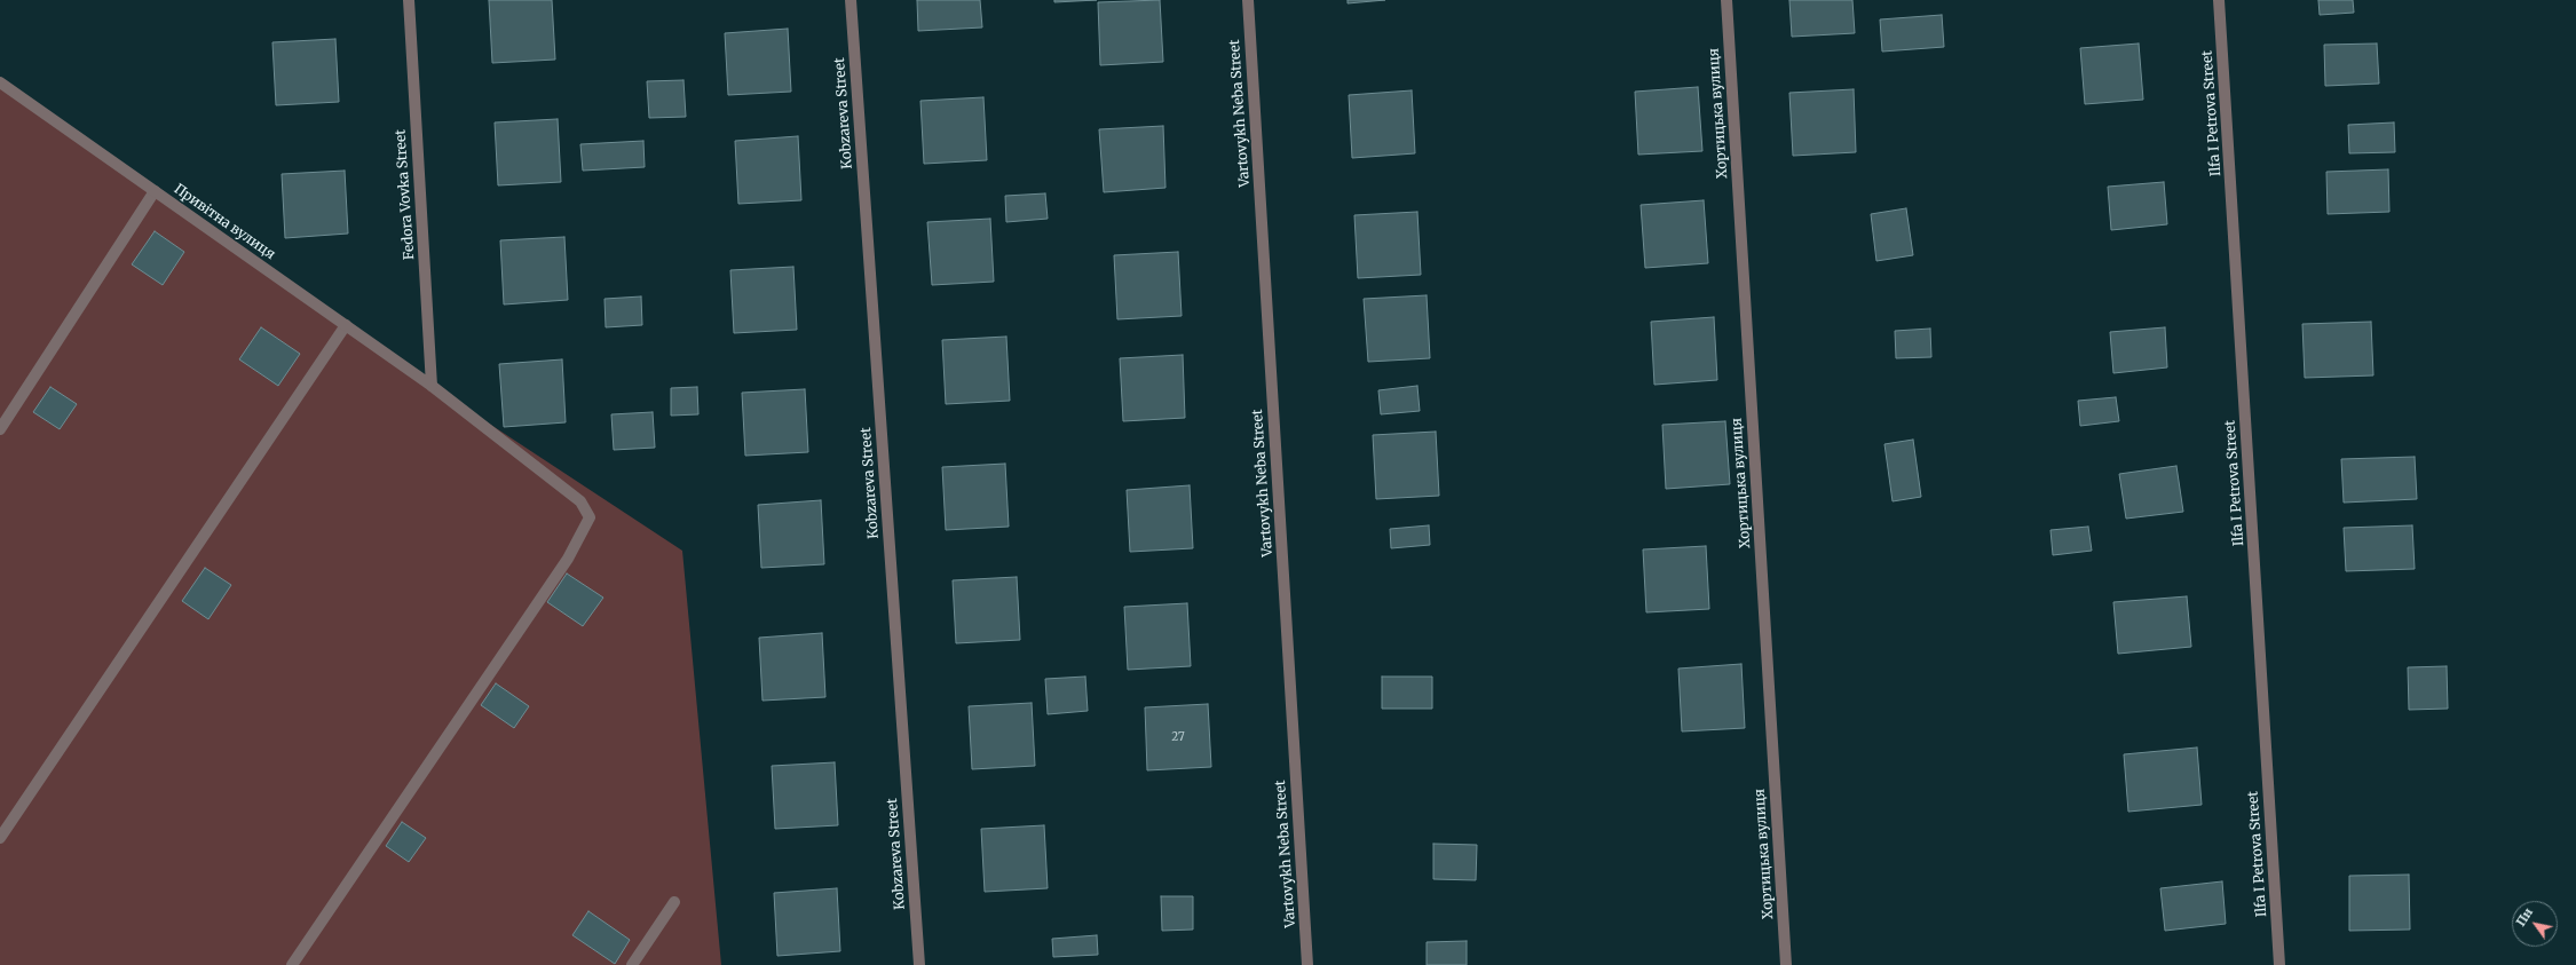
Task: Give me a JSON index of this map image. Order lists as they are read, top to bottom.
{
  "streets": {
    "street": [
      "Kobzareva Street",
      "Vartovykh Neba Street",
      "Хортицька вулиця",
      "Ilfa I Petrova Street",
      "Fedora Vovka Street",
      "Привітна вулиця"
    ]
  },
  "crossings": [
    ["Fedora Vovka Street", "Привітна вулиця"]
  ],
  "house_numbers": ["27"],
  "north": "top left"
}
